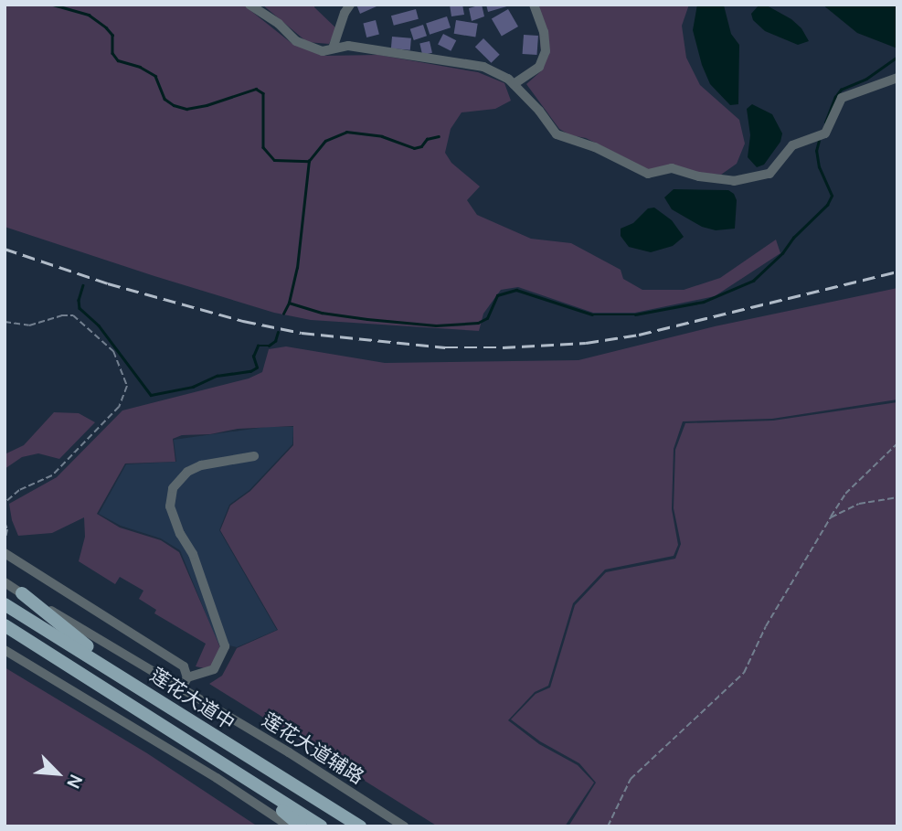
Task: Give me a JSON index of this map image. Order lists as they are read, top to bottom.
{
  "streets": {
    "main road": ["莲花大道中"],
    "street": ["莲花大道辅路"]
  },
  "north": "bottom right"
}
